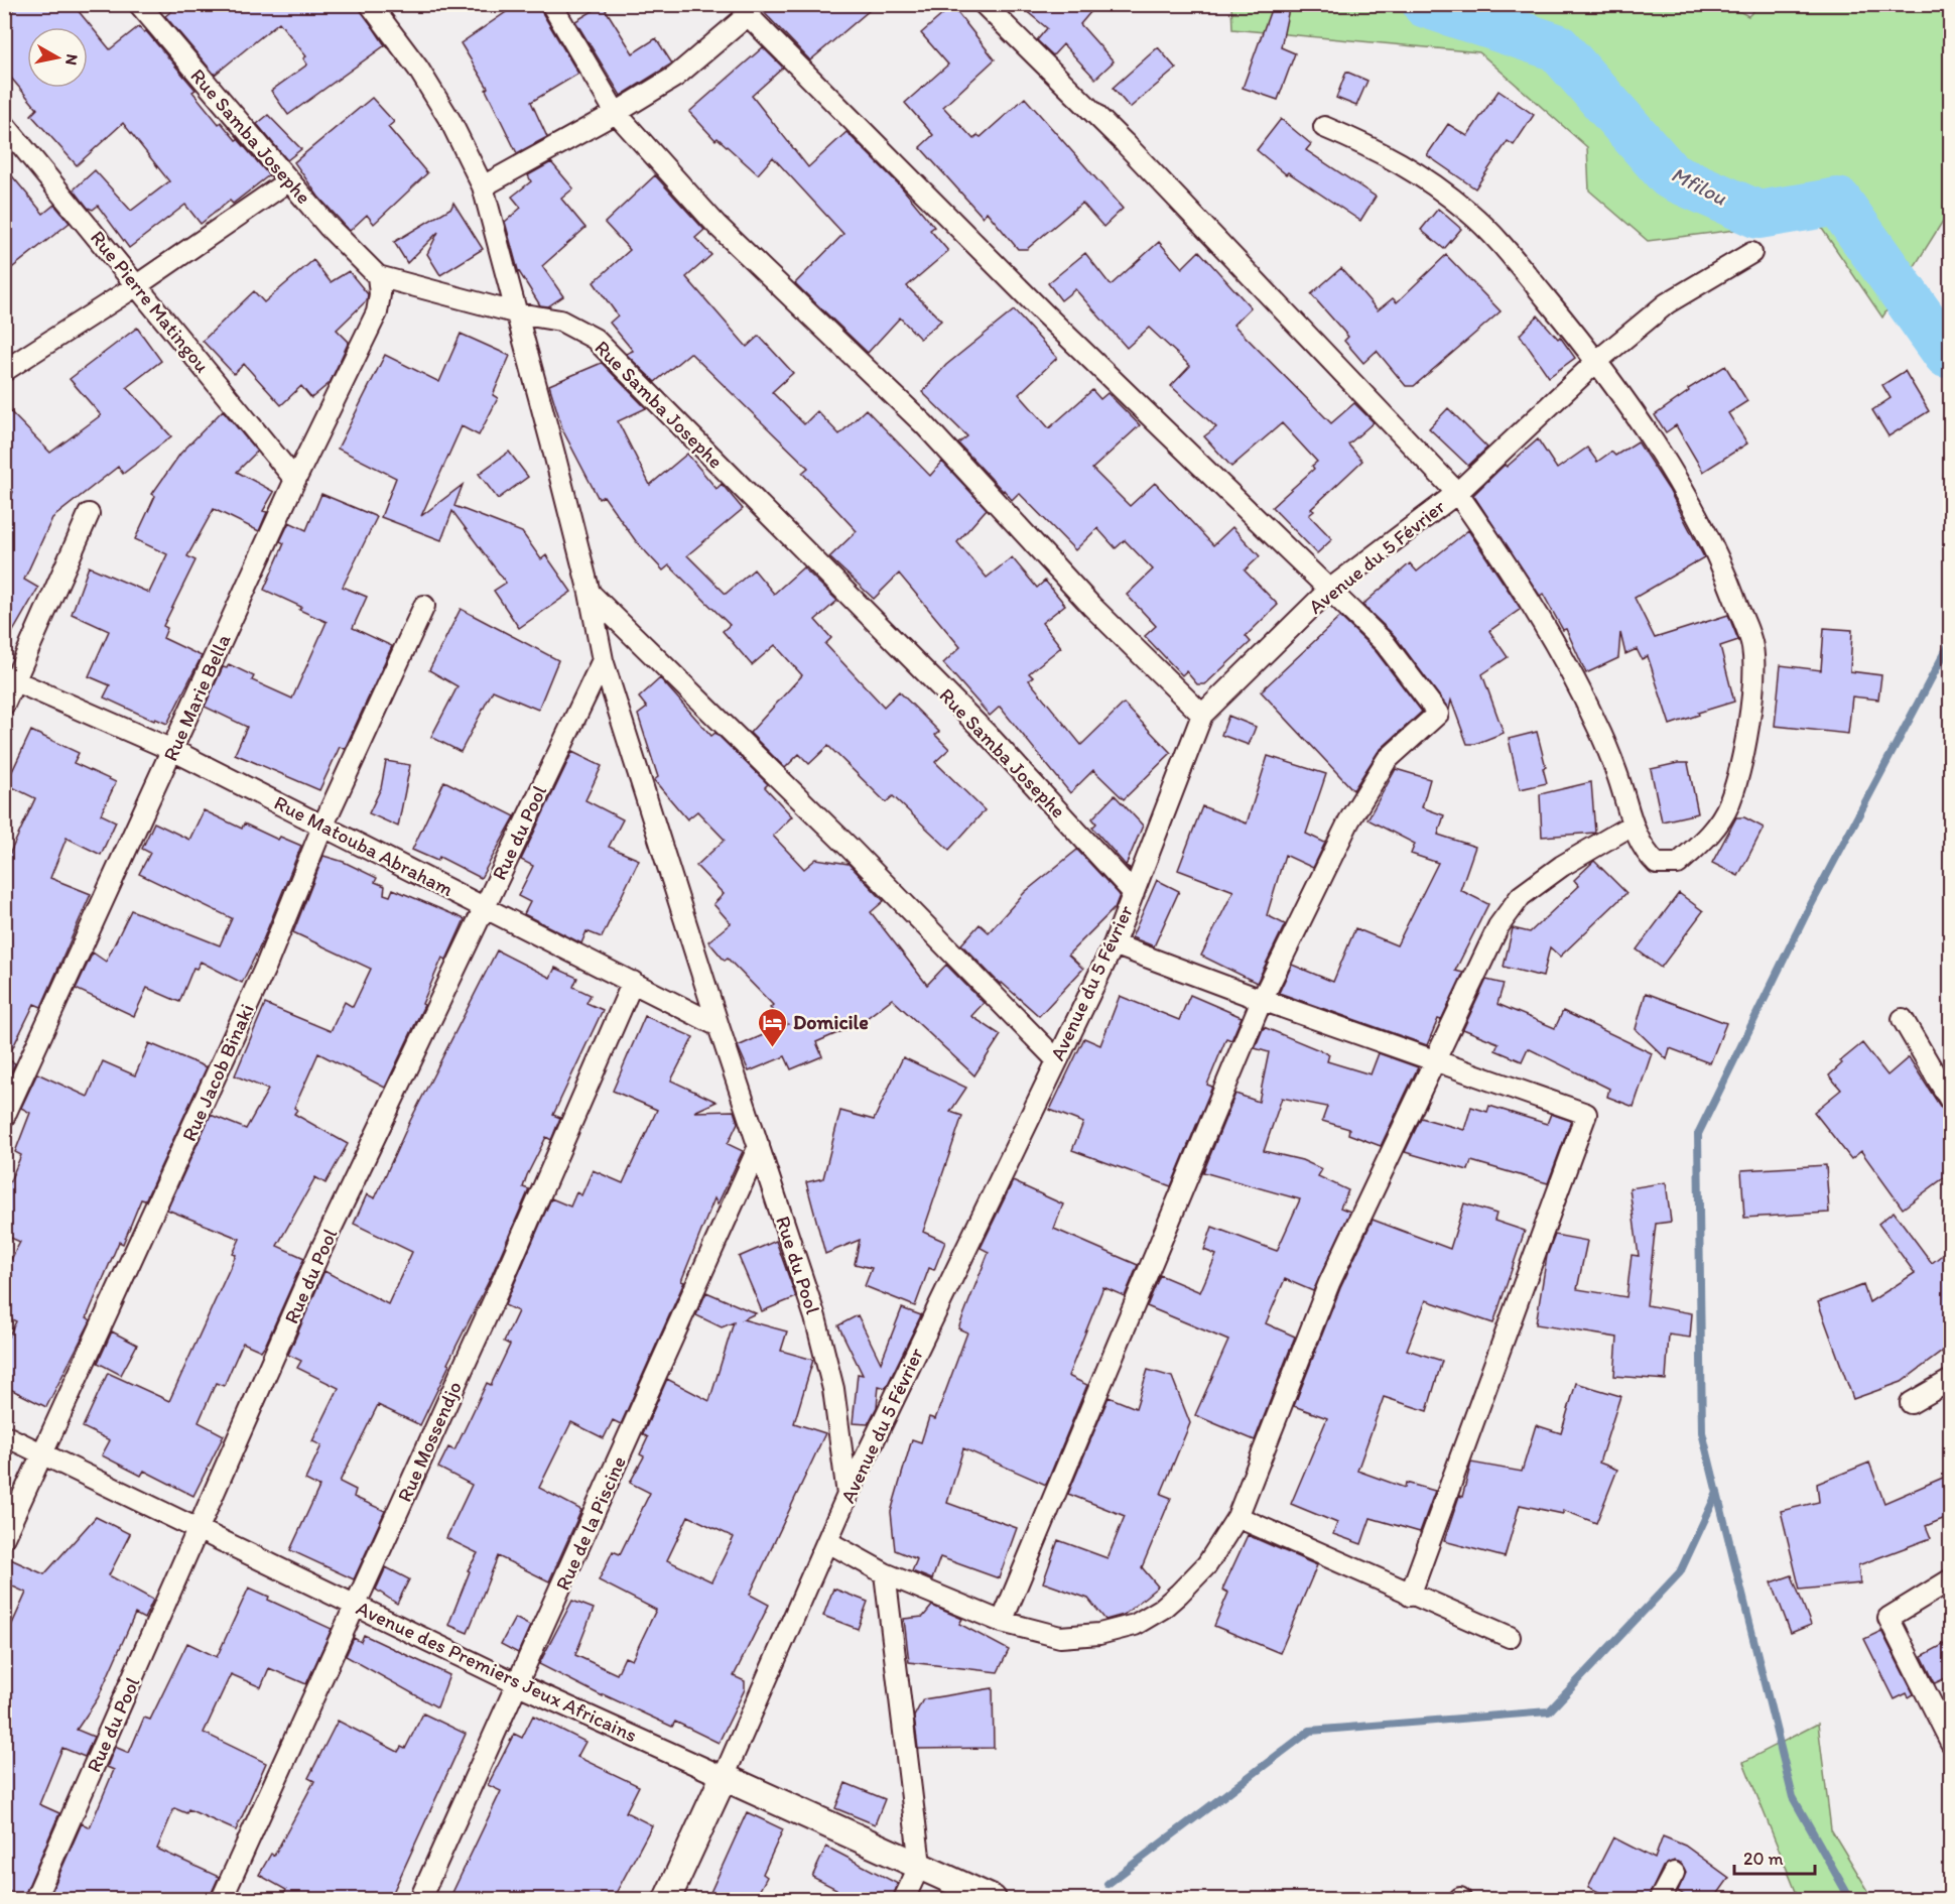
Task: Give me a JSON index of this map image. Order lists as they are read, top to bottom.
{
  "streets": {
    "street": [
      "Rue Samba Josephe",
      "Rue Pierre Matingou",
      "Avenue du 5 Février",
      "Rue Marie Bella",
      "Rue du Pool",
      "Rue Matouba Abraham",
      "Rue Jacob Binaki",
      "Rue Mossendjo",
      "Rue de la Piscine",
      "Avenue des Premiers Jeux Africains"
    ]
  },
  "crossings": [
    ["Rue Samba Josephe", "Avenue du 5 Février"],
    ["Rue Samba Josephe", "Rue Marie Bella"],
    ["Rue Samba Josephe", "Rue du Pool"],
    ["Rue Pierre Matingou", "Rue Marie Bella"],
    ["Avenue du 5 Février", "Rue du Pool"],
    ["Avenue du 5 Février", "Avenue des Premiers Jeux Africains"],
    ["Rue Marie Bella", "Rue Matouba Abraham"],
    ["Rue du Pool", "Rue Matouba Abraham"],
    ["Rue du Pool", "Rue de la Piscine"],
    ["Rue du Pool", "Avenue des Premiers Jeux Africains"],
    ["Rue Matouba Abraham", "Rue Jacob Binaki"],
    ["Rue Matouba Abraham", "Rue Mossendjo"],
    ["Rue Jacob Binaki", "Avenue des Premiers Jeux Africains"],
    ["Rue Mossendjo", "Avenue des Premiers Jeux Africains"],
    ["Rue de la Piscine", "Avenue des Premiers Jeux Africains"]
  ],
  "water": ["Mfilou"],
  "places": {
    "hotel": ["Domicile"]
  },
  "scale_bar": "20 m",
  "north": "right"
}
